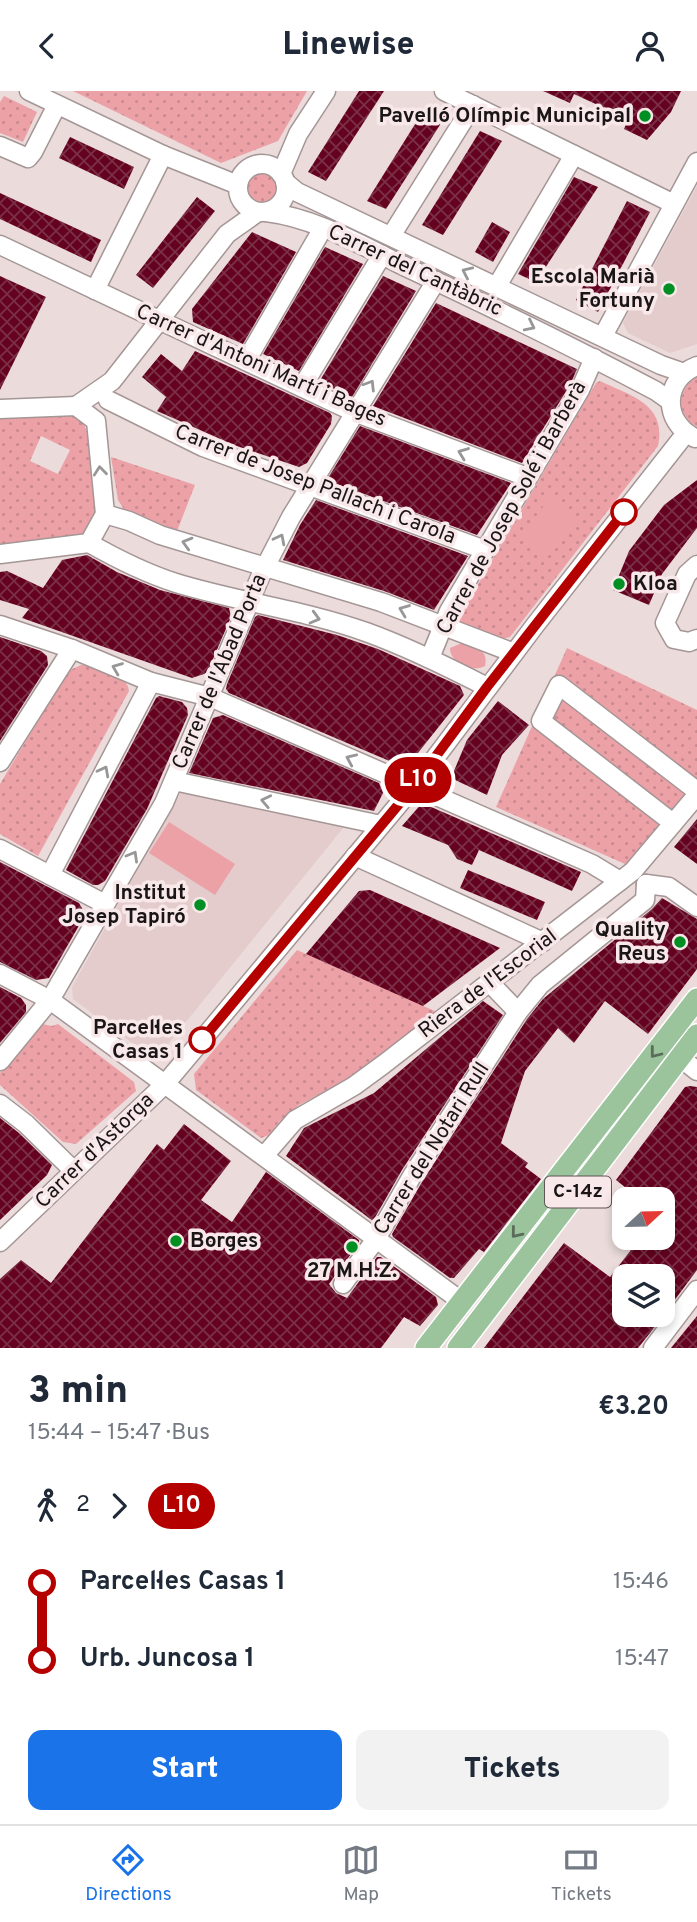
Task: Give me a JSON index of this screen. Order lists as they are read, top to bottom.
{
  "streets": {
    "main road": ["C-14z"],
    "street": [
      "Carrer del Cantàbric",
      "Carrer d'Antoni Martí i Bages",
      "Carrer de Josep Pallach i Carola",
      "Carrer de Josep Solé i Barberà",
      "Carrer de l'Abad Porta",
      "Riera de l'Escorial",
      "Carrer del Notari Rull",
      "Carrer d'Astorga"
    ]
  },
  "crossings": [
    ["Carrer del Cantàbric", "Carrer de Josep Solé i Barberà"],
    ["Carrer del Cantàbric", "Carrer de l'Abad Porta"],
    ["Carrer d'Antoni Martí i Bages", "Carrer de Josep Solé i Barberà"],
    ["Carrer d'Antoni Martí i Bages", "Carrer de l'Abad Porta"],
    ["Carrer de Josep Pallach i Carola", "Carrer de Josep Solé i Barberà"],
    ["Carrer de Josep Pallach i Carola", "Carrer de l'Abad Porta"],
    ["Riera de l'Escorial", "Carrer del Notari Rull"]
  ],
  "places": [
    "Pavelló Olímpic Municipal",
    "Escola Marià Fortuny",
    "Kloa",
    "Institut Josep Tapiró",
    "Quality Reus",
    "Parcel·les Casas 1",
    "Borges",
    "27 M.H.Z."
  ],
  "lines": ["bus line L10"],
  "north": "right",
  "page": {
    "header": "Linewise",
    "on_map": "L10",
    "heading": ["3 min", "15:44 – 15:47 · Bus", "€3.20"],
    "legs": ["2", "L10"],
    "list": [
      {
        "name": "Parcel·les Casas 1",
        "value": "15:46"
      },
      {
        "name": "Urb. Juncosa 1",
        "value": "15:47"
      }
    ],
    "buttons": ["Start", "Tickets"],
    "tabs": ["Directions", "Map", "Tickets"]
  }
}
